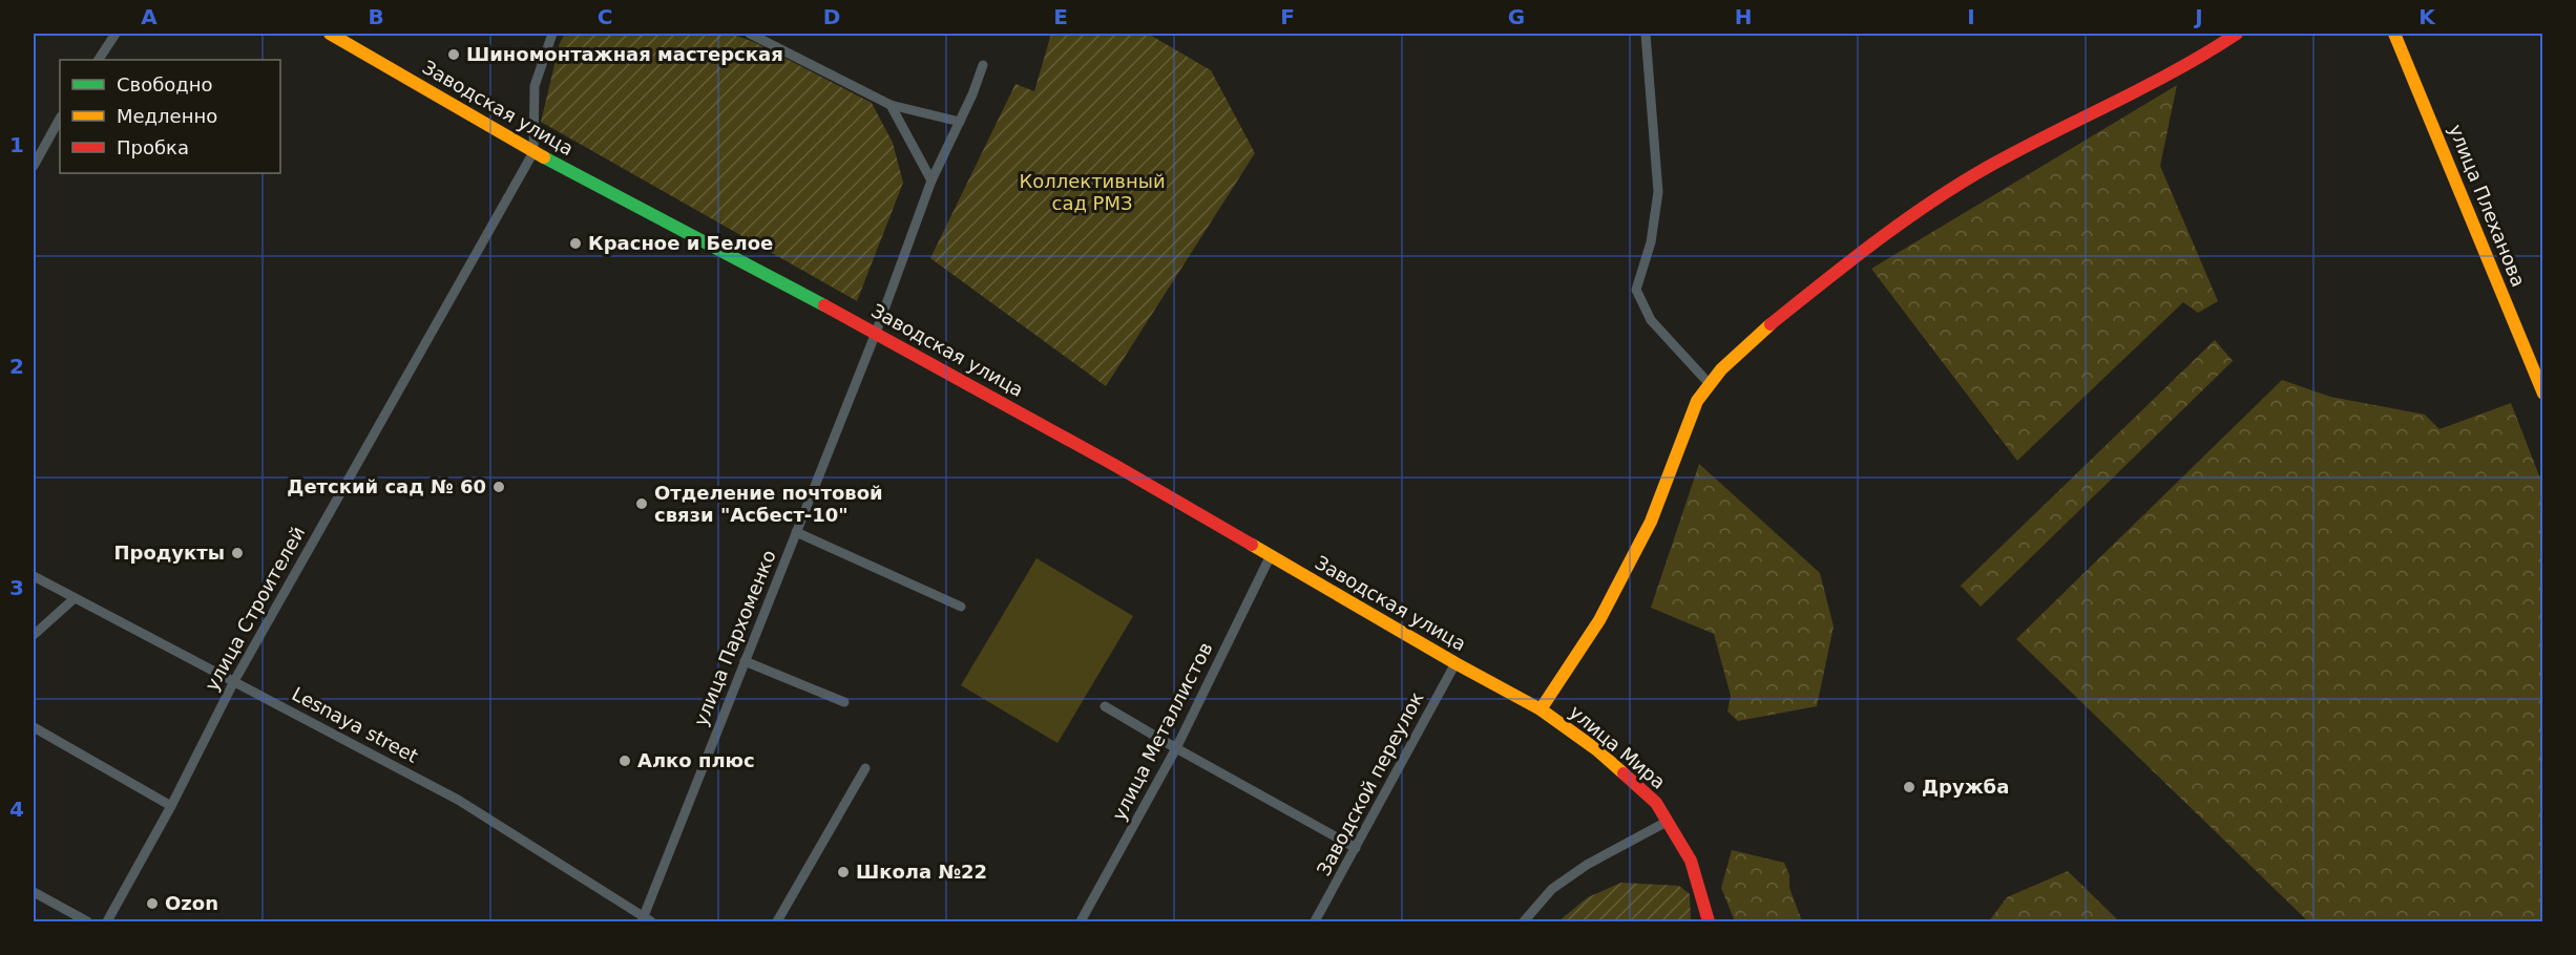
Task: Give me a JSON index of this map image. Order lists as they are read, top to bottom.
{
  "streets": {
    "street": [
      "Заводская улица",
      "улица Плеханова",
      "улица Строителей",
      "улица Пархоменко",
      "Lesnaya street",
      "улица Металлистов",
      "улица Мира",
      "Заводской переулок"
    ]
  },
  "crossings": [
    ["Заводская улица", "улица Строителей"],
    ["Заводская улица", "улица Пархоменко"],
    ["Заводская улица", "улица Металлистов"],
    ["Заводская улица", "улица Мира"],
    ["Заводская улица", "Заводской переулок"],
    ["улица Строителей", "Lesnaya street"],
    ["улица Пархоменко", "Lesnaya street"]
  ],
  "parks": ["Коллективный сад РМЗ"],
  "places": [
    "Шиномонтажная мастерская",
    "Красное и Белое",
    "Детский сад № 60",
    "Отделение почтовой связи \"Асбест-10\"",
    "Продукты",
    "Алко плюс",
    "Дружба",
    "Школа №22",
    "Ozon"
  ],
  "legend": ["Свободно", "Медленно", "Пробка"],
  "grid": {
    "columns": [
      "A",
      "B",
      "C",
      "D",
      "E",
      "F",
      "G",
      "H",
      "I",
      "J",
      "K"
    ],
    "rows": [
      "1",
      "2",
      "3",
      "4"
    ]
  }
}
